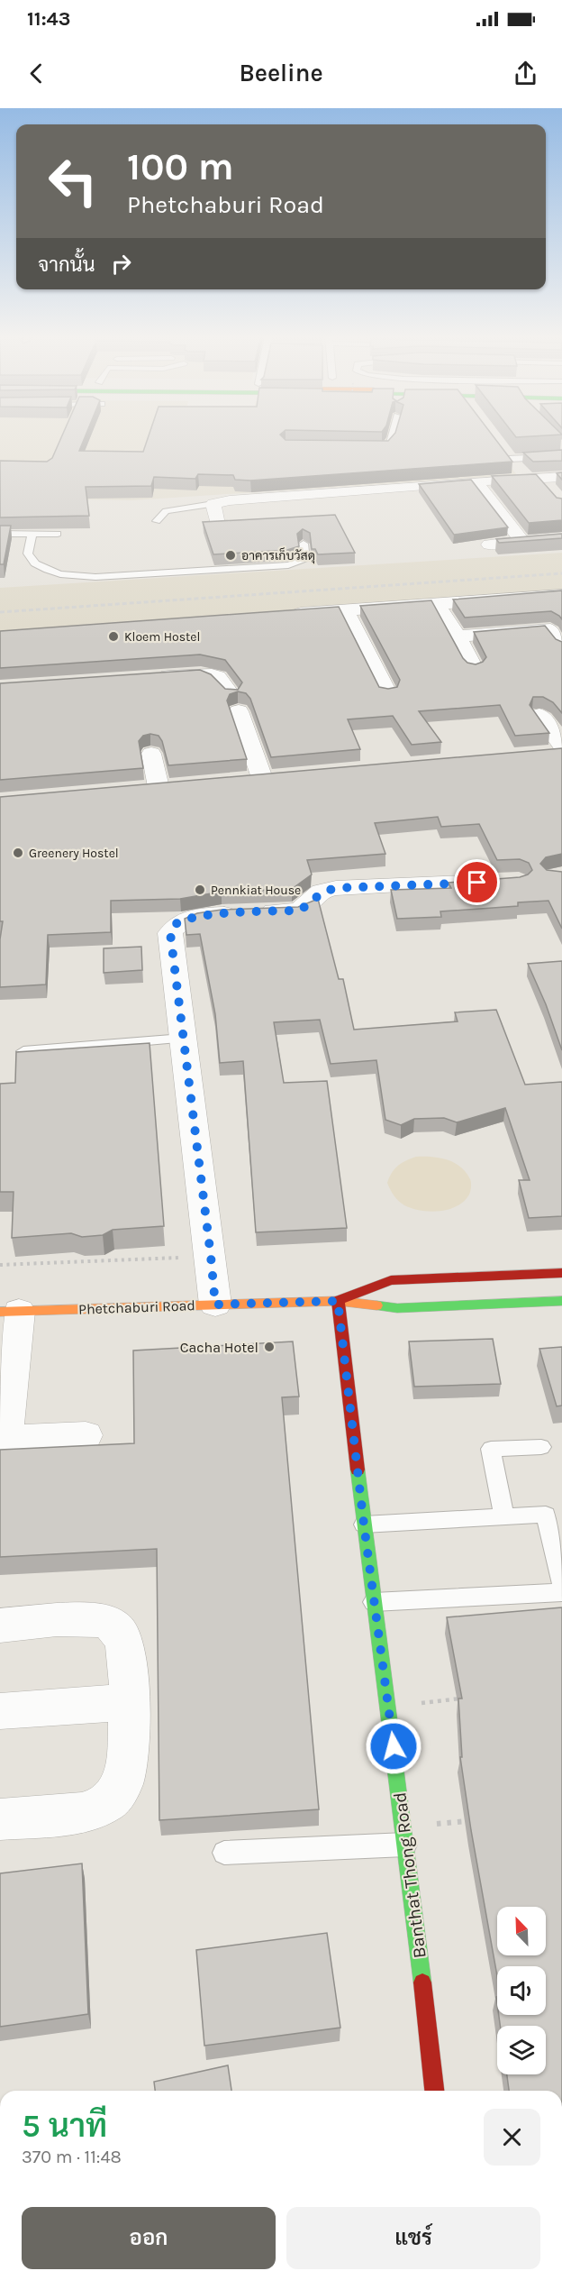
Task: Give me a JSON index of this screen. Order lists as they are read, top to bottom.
{
  "streets": {
    "main road": ["Phetchaburi Road", "Banthat Thong Road"]
  },
  "crossings": [
    ["Phetchaburi Road", "Banthat Thong Road"]
  ],
  "places": [
    "อาคารเก็บวัสดุ",
    "Kloem Hostel",
    "Greenery Hostel",
    "Pennkiat House",
    "Cacha Hotel"
  ],
  "north": "top left",
  "page": {
    "status": "11:43",
    "header": "Beeline",
    "turn": ["100 m", "Phetchaburi Road"],
    "then": "จากนั้น",
    "heading": ["5 นาที", "370 m · 11:48"],
    "buttons": ["ออก", "แชร์"]
  }
}
